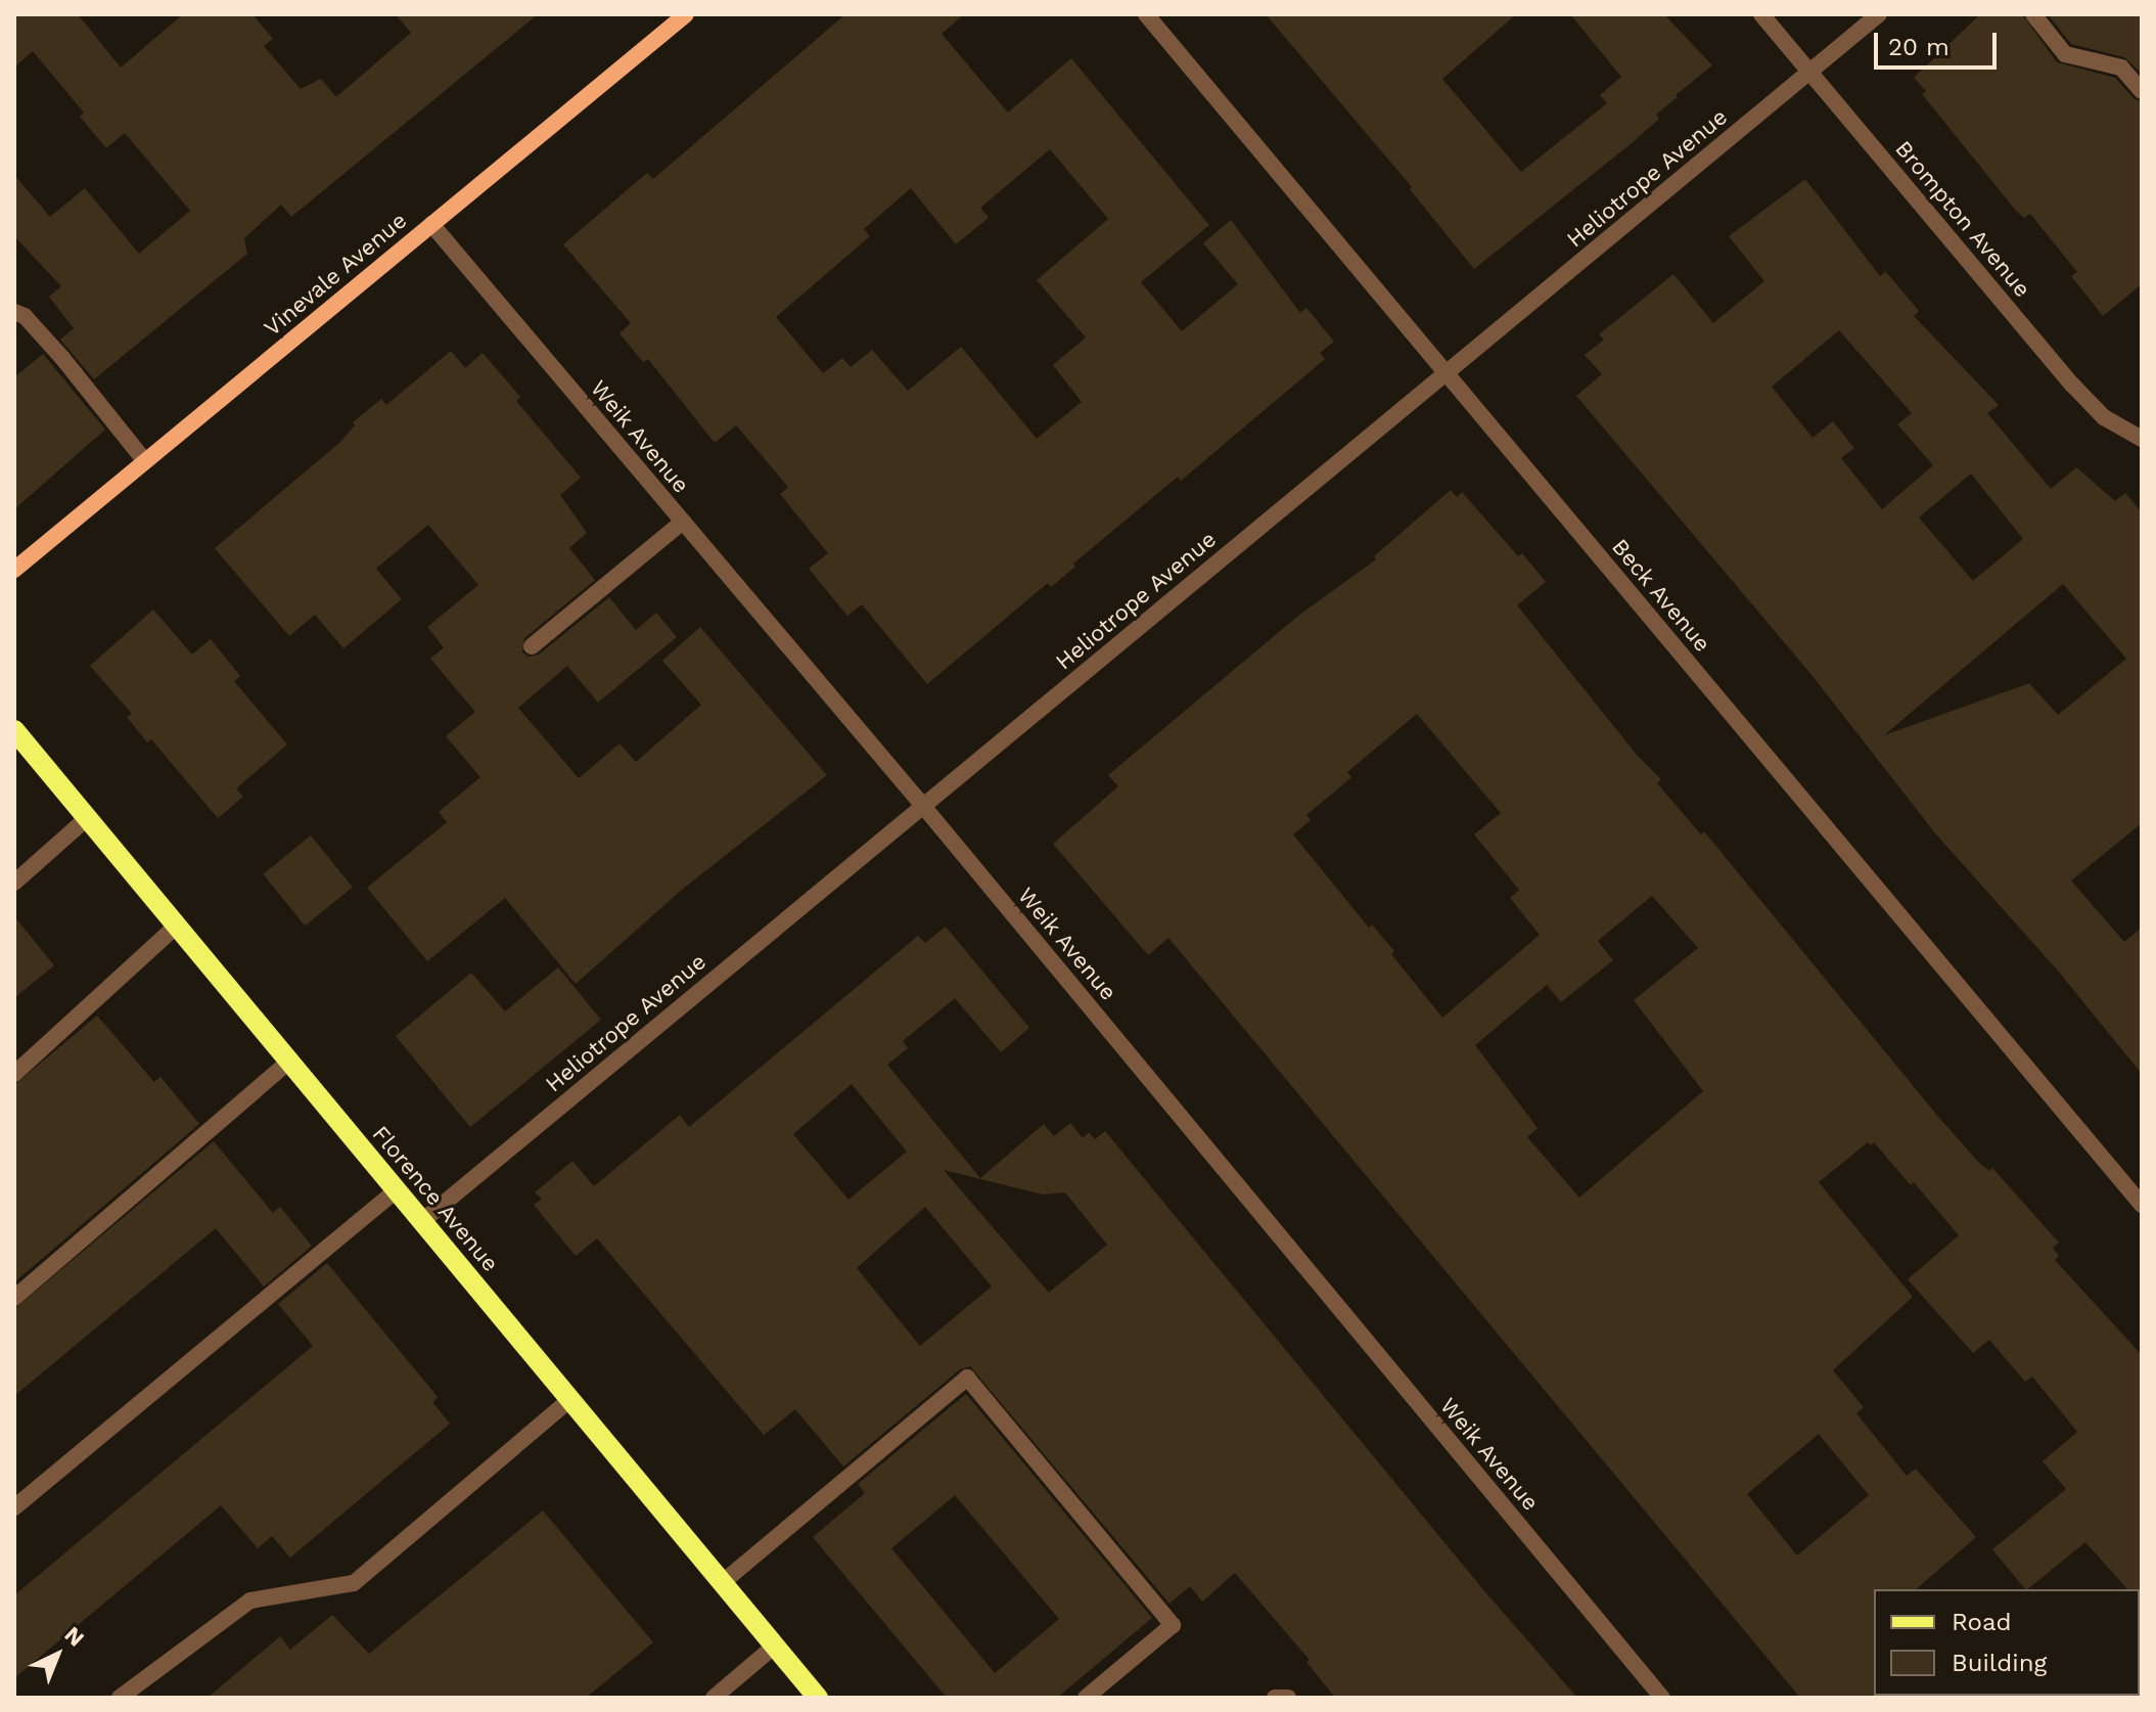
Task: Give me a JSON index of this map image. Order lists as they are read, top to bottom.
{
  "streets": {
    "main road": ["Florence Avenue"],
    "street": [
      "Heliotrope Avenue",
      "Brompton Avenue",
      "Vinevale Avenue",
      "Weik Avenue",
      "Beck Avenue"
    ]
  },
  "crossings": [
    ["Heliotrope Avenue", "Brompton Avenue"],
    ["Heliotrope Avenue", "Weik Avenue"],
    ["Heliotrope Avenue", "Beck Avenue"],
    ["Heliotrope Avenue", "Florence Avenue"],
    ["Vinevale Avenue", "Weik Avenue"]
  ],
  "legend": ["Road", "Building"],
  "scale_bar": "20 m",
  "north": "top right"
}
